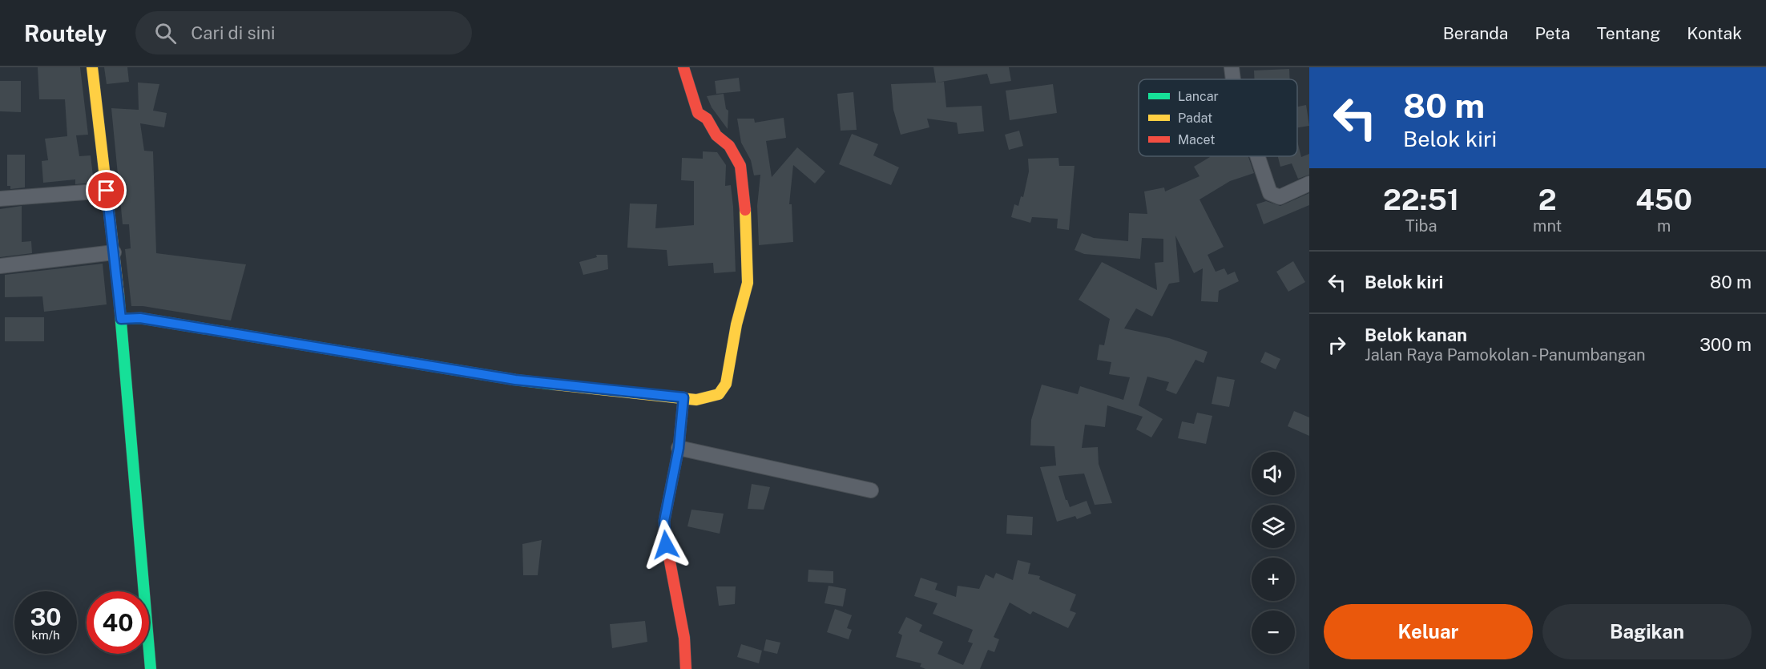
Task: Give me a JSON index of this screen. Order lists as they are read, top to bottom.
{
  "legend": ["Lancar", "Padat", "Macet"],
  "page": {
    "header": "Routely",
    "search": "Cari di sini",
    "nav": [
      "Beranda",
      "Peta",
      "Tentang",
      "Kontak"
    ],
    "turn": ["80 m", "Belok kiri"],
    "eta": [
      "22:51",
      "Tiba",
      "2",
      "mnt",
      "450",
      "m"
    ],
    "list": [
      {
        "name": "Belok kiri",
        "value": "80 m"
      },
      {
        "name": "Belok kanan",
        "note": "Jalan Raya Pamokolan - Panumbangan",
        "value": "300 m"
      }
    ],
    "map_buttons": ["+", "−"],
    "speed": "30 km/h",
    "limit": "40",
    "buttons": ["Keluar", "Bagikan"]
  }
}
